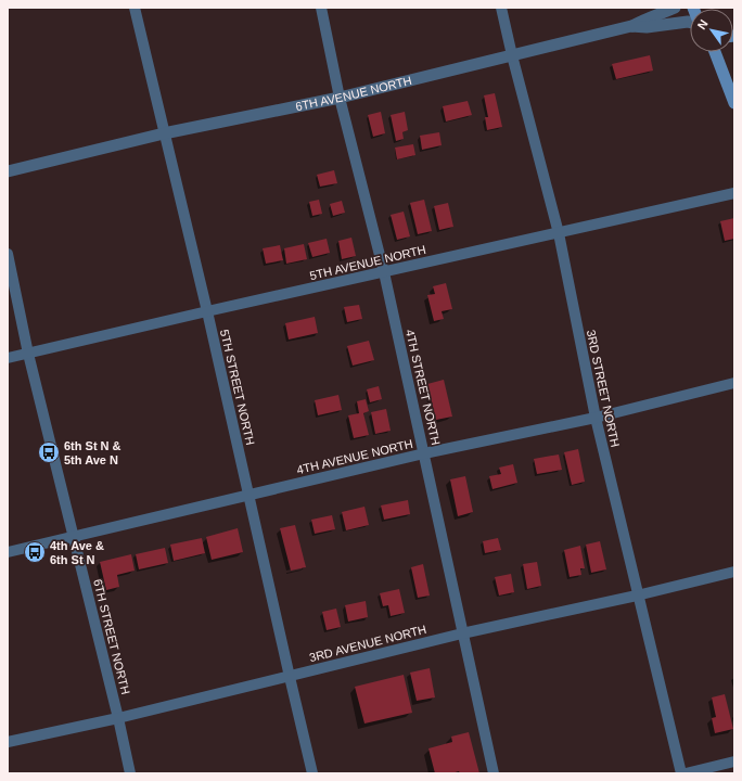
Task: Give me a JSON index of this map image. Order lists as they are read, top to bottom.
{
  "streets": {
    "street": [
      "6TH AVENUE NORTH",
      "5TH AVENUE NORTH",
      "5TH STREET NORTH",
      "4TH STREET NORTH",
      "3RD STREET NORTH",
      "4TH AVENUE NORTH",
      "6TH STREET NORTH",
      "3RD AVENUE NORTH"
    ]
  },
  "crossings": [
    ["6TH AVENUE NORTH", "5TH STREET NORTH"],
    ["6TH AVENUE NORTH", "4TH STREET NORTH"],
    ["6TH AVENUE NORTH", "3RD STREET NORTH"],
    ["5TH AVENUE NORTH", "5TH STREET NORTH"],
    ["5TH AVENUE NORTH", "4TH STREET NORTH"],
    ["5TH AVENUE NORTH", "3RD STREET NORTH"],
    ["5TH AVENUE NORTH", "6TH STREET NORTH"],
    ["5TH STREET NORTH", "4TH AVENUE NORTH"],
    ["5TH STREET NORTH", "3RD AVENUE NORTH"],
    ["4TH STREET NORTH", "4TH AVENUE NORTH"],
    ["4TH STREET NORTH", "3RD AVENUE NORTH"],
    ["3RD STREET NORTH", "4TH AVENUE NORTH"],
    ["3RD STREET NORTH", "3RD AVENUE NORTH"],
    ["4TH AVENUE NORTH", "6TH STREET NORTH"],
    ["6TH STREET NORTH", "3RD AVENUE NORTH"]
  ],
  "places": {
    "bus stop": ["6th St N & 5th Ave N", "4th Ave & 6th St N"]
  },
  "north": "top left"
}
